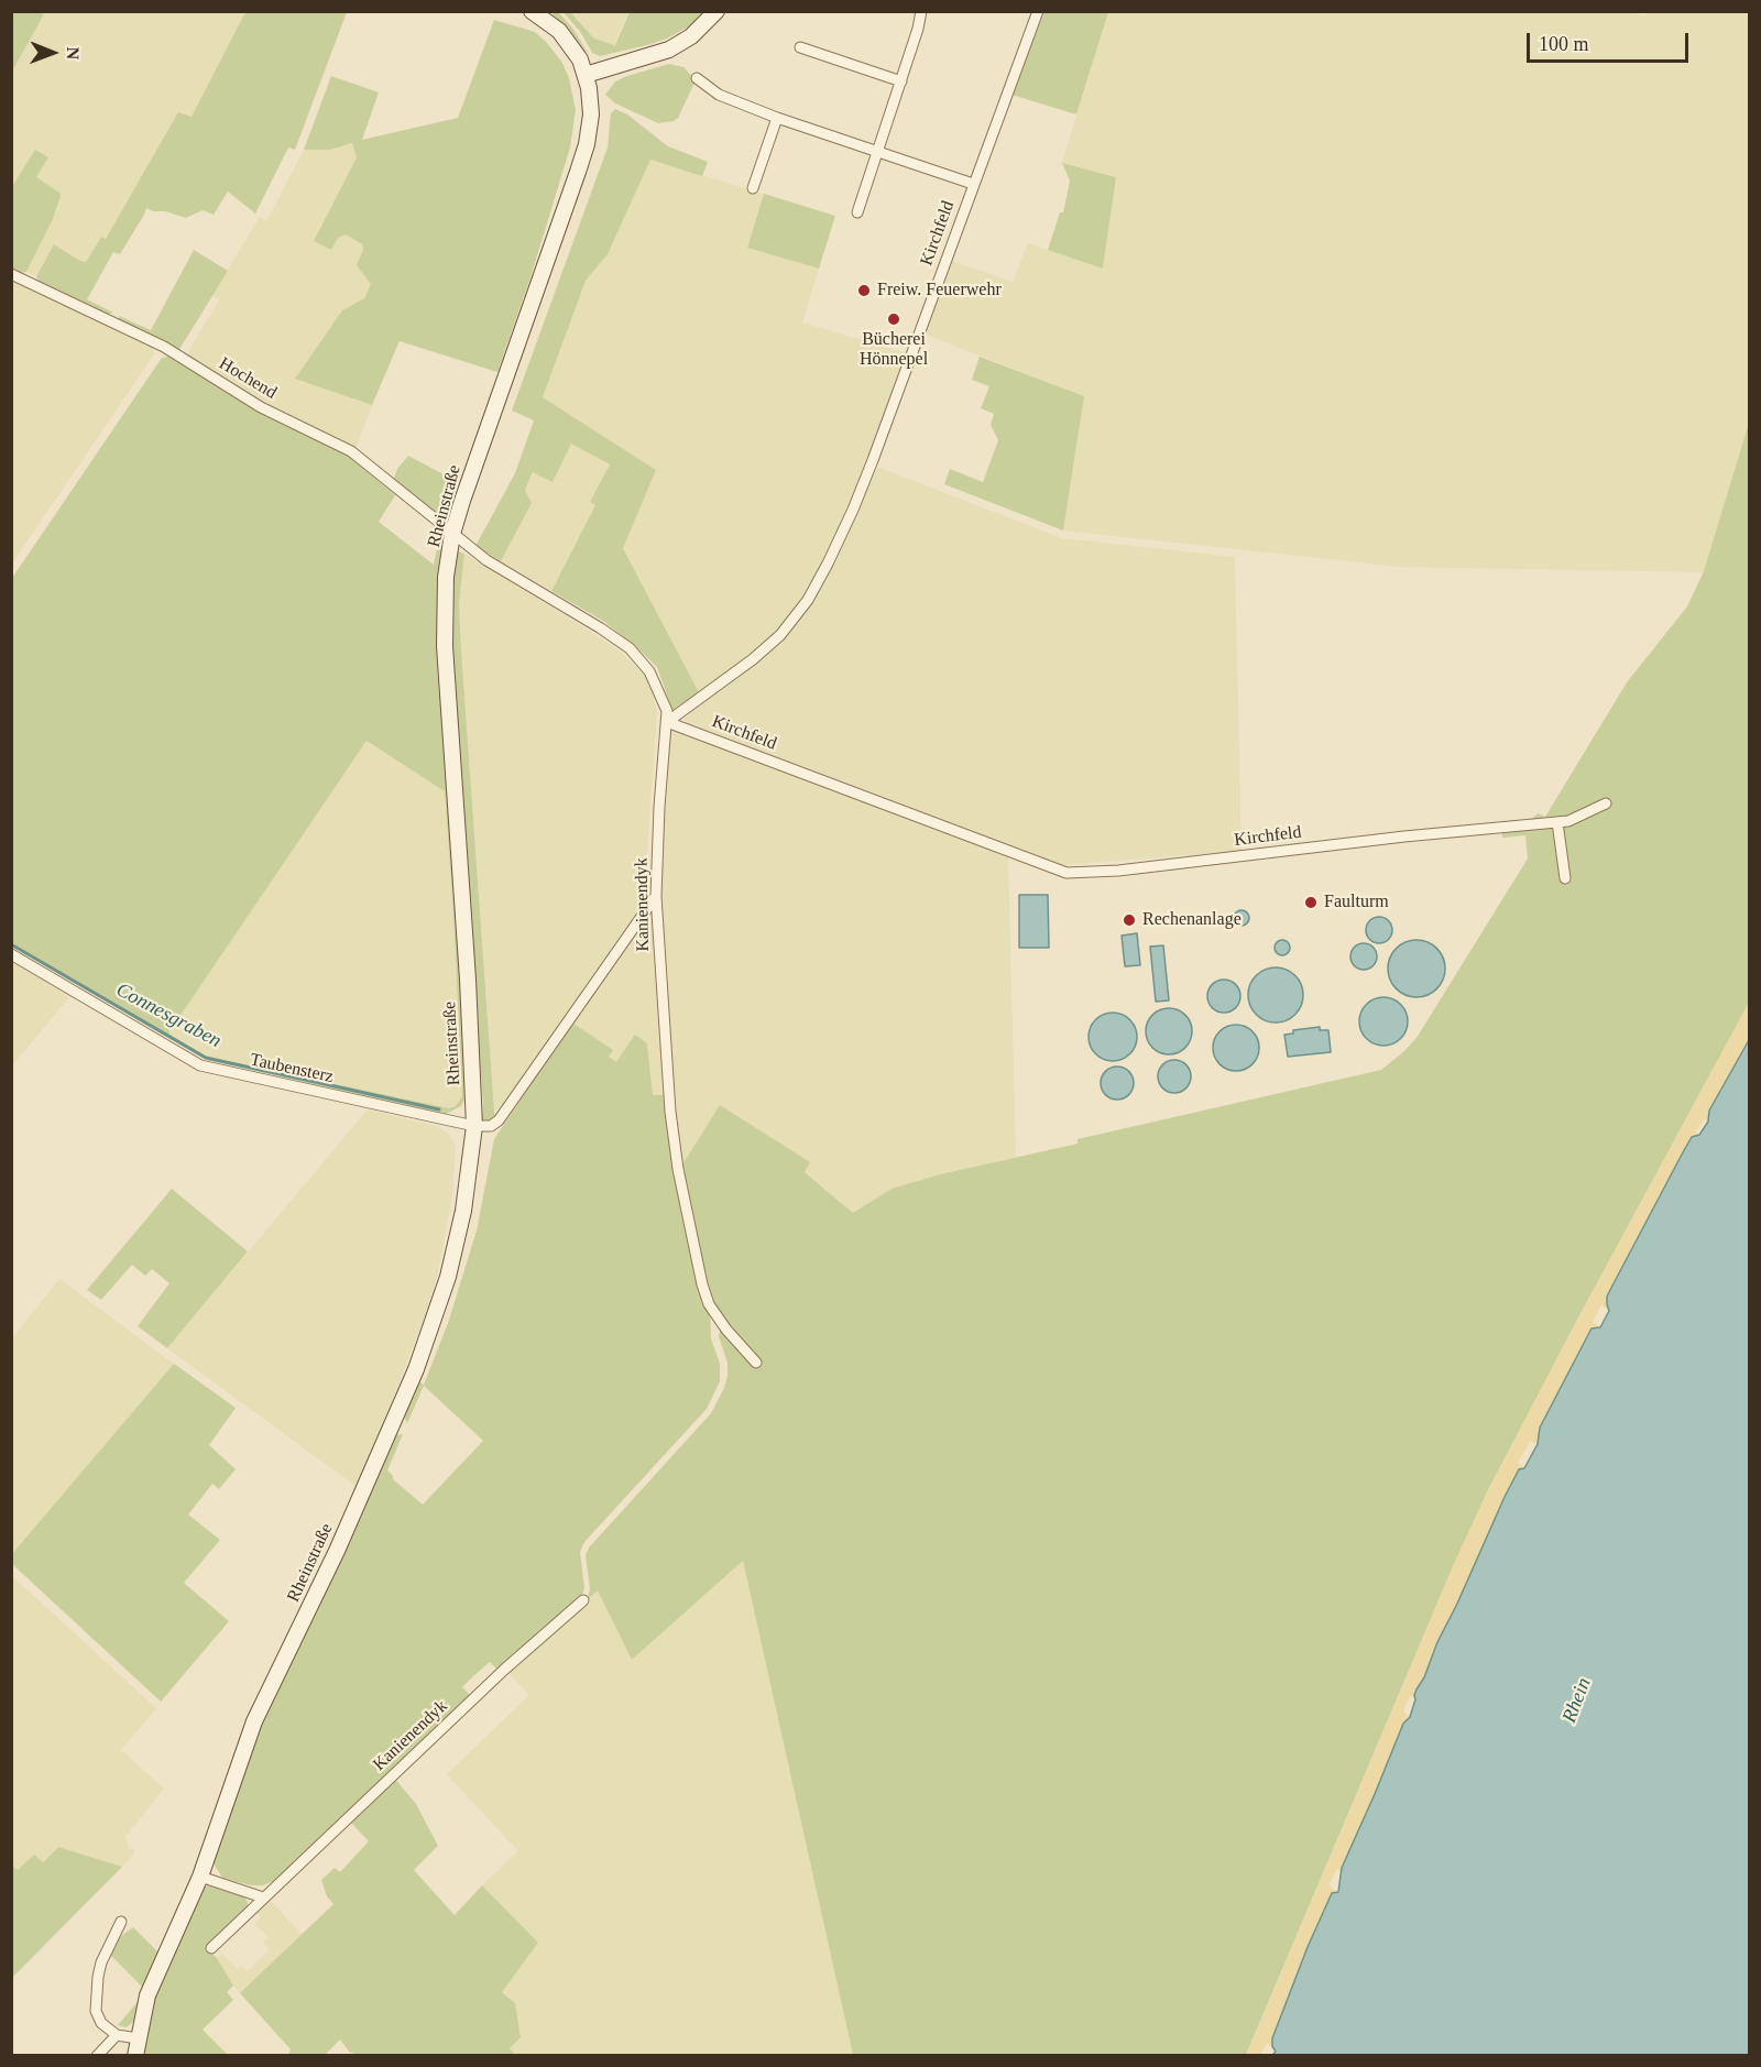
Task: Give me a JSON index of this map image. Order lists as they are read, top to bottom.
{
  "streets": {
    "main road": ["Rheinstraße"],
    "street": [
      "Kirchfeld",
      "Hochend",
      "Kanienendyk",
      "Taubensterz"
    ]
  },
  "crossings": [
    ["Kirchfeld", "Kanienendyk"],
    ["Hochend", "Rheinstraße"],
    ["Hochend", "Kanienendyk"],
    ["Rheinstraße", "Kanienendyk"],
    ["Rheinstraße", "Taubensterz"]
  ],
  "water": ["Connesgraben", "Rhein"],
  "places": [
    "Freiw. Feuerwehr",
    "Bücherei Hönnepel",
    "Faulturm",
    "Rechenanlage"
  ],
  "scale_bar": "100 m",
  "north": "right"
}
